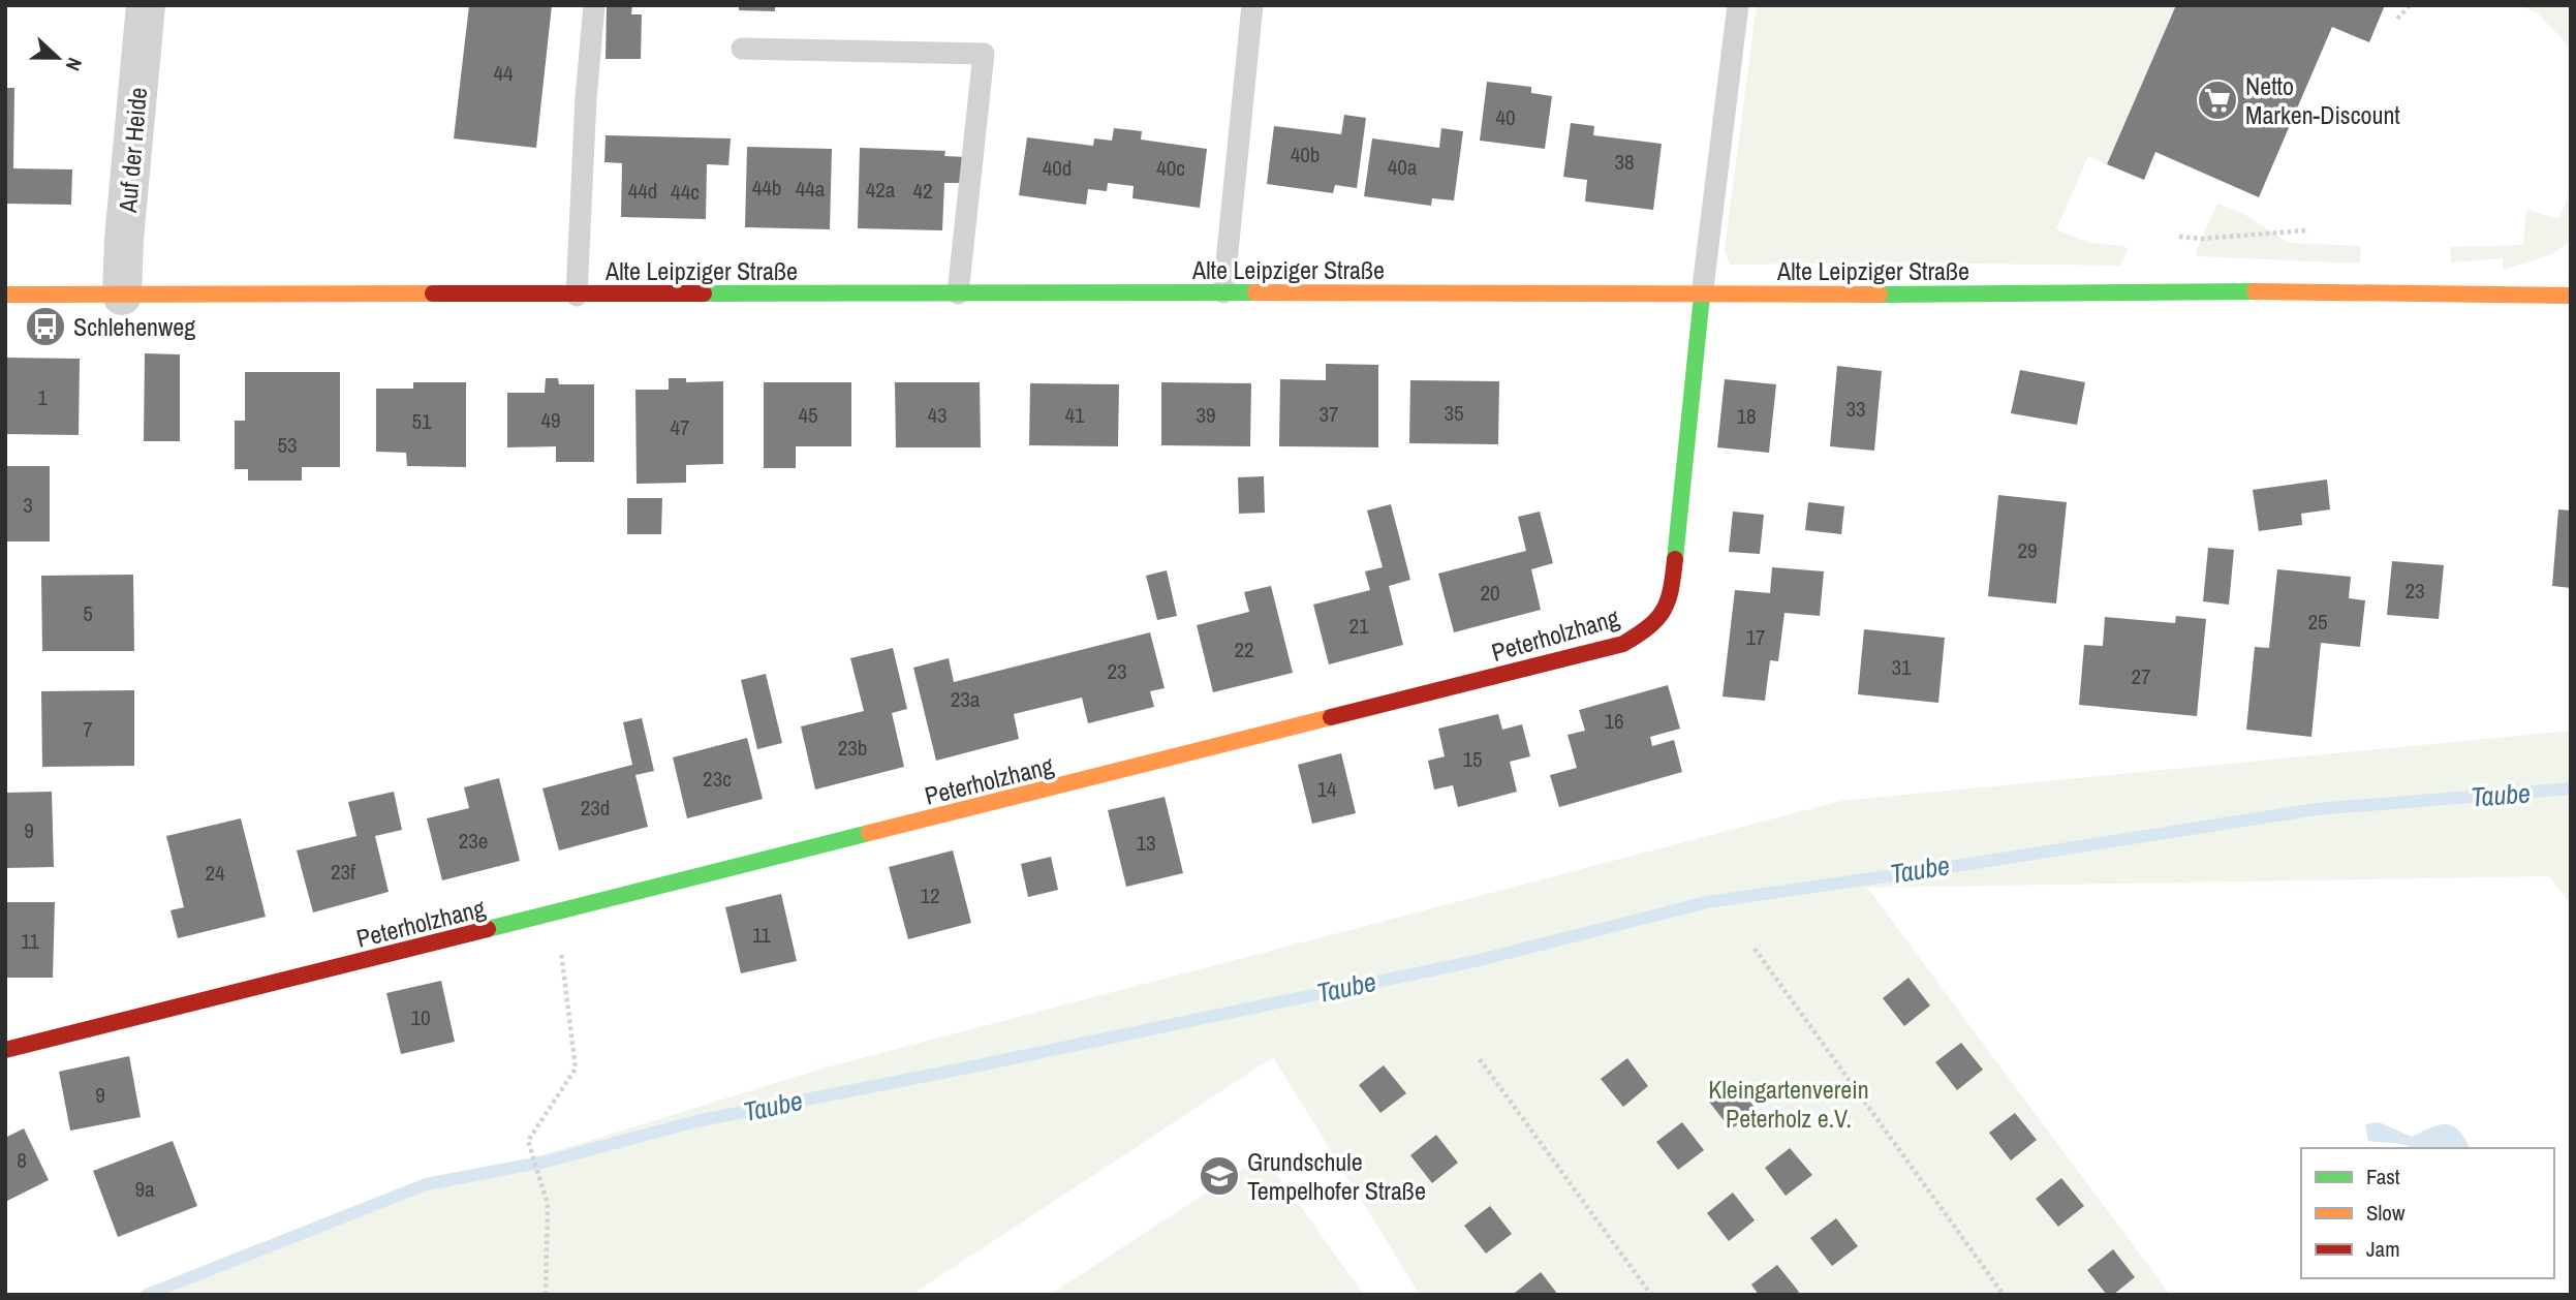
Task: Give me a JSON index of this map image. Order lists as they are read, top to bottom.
{
  "streets": {
    "street": ["Auf der Heide", "Alte Leipziger Straße", "Peterholzhang"]
  },
  "crossings": [
    ["Auf der Heide", "Alte Leipziger Straße"],
    ["Alte Leipziger Straße", "Peterholzhang"]
  ],
  "water": ["Taube"],
  "parks": ["Kleingartenverein Peterholz e.V."],
  "places": {
    "supermarket": ["Netto Marken-Discount"],
    "bus stop": ["Schlehenweg"],
    "school or university": ["Grundschule Tempelhofer Straße"]
  },
  "house_numbers": [
    "44",
    "40",
    "40b",
    "38",
    "40a",
    "40d",
    "40c",
    "44b",
    "44a",
    "42a",
    "44d",
    "42",
    "44c",
    "1",
    "33",
    "35",
    "37",
    "45",
    "43",
    "41",
    "39",
    "18",
    "49",
    "51",
    "47",
    "53",
    "3",
    "29",
    "23",
    "20",
    "5",
    "25",
    "21",
    "17",
    "22",
    "31",
    "23",
    "27",
    "23a",
    "16",
    "7",
    "23b",
    "15",
    "23c",
    "14",
    "23d",
    "9",
    "23e",
    "13",
    "23f",
    "24",
    "12",
    "11",
    "11",
    "10",
    "9",
    "8",
    "9a"
  ],
  "legend": ["Fast", "Slow", "Jam"],
  "north": "right"
}
